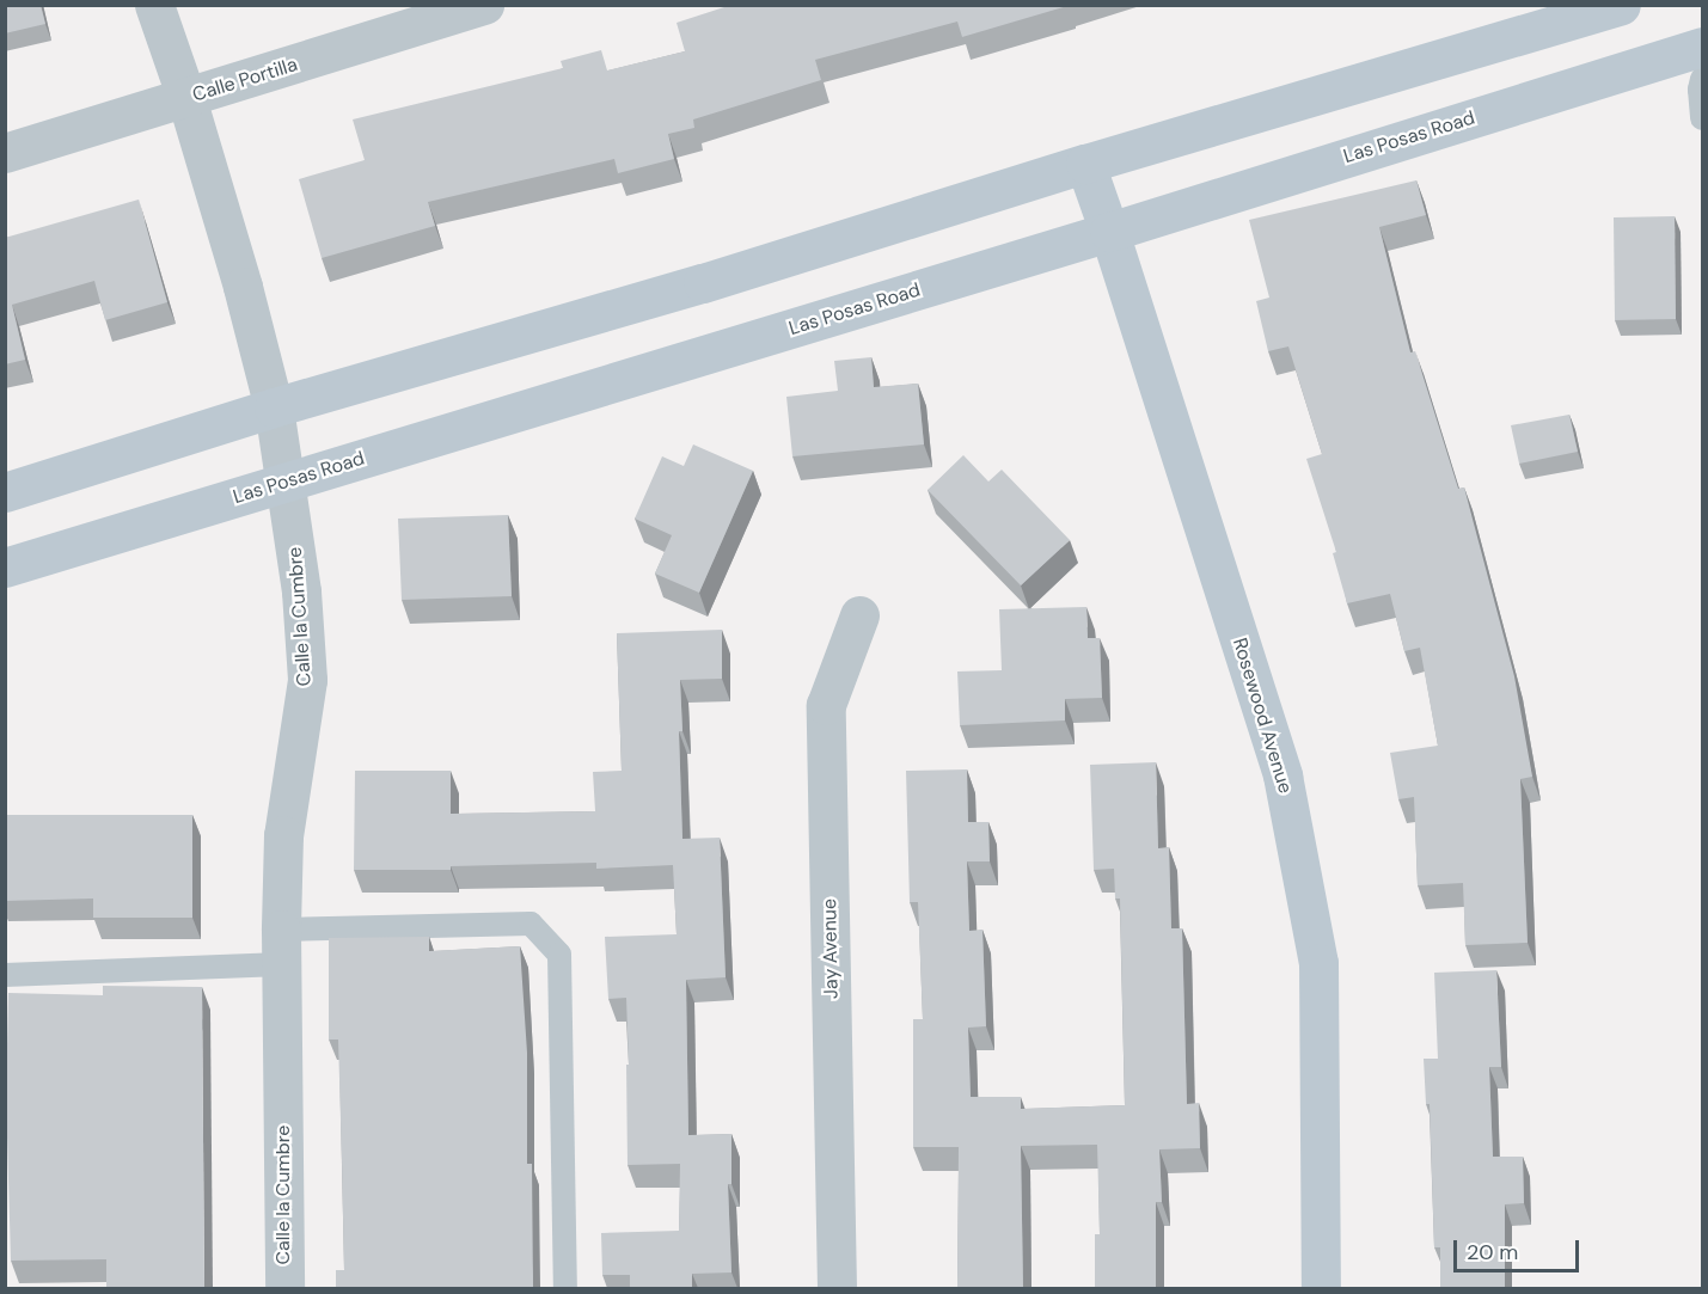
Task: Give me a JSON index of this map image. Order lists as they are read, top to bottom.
{
  "streets": {
    "main road": ["Las Posas Road", "Rosewood Avenue"],
    "street": ["Calle Portilla", "Calle la Cumbre", "Jay Avenue"]
  },
  "crossings": [
    ["Calle Portilla", "Calle la Cumbre"],
    ["Las Posas Road", "Calle la Cumbre"],
    ["Las Posas Road", "Rosewood Avenue"]
  ],
  "scale_bar": "20 m"
}
